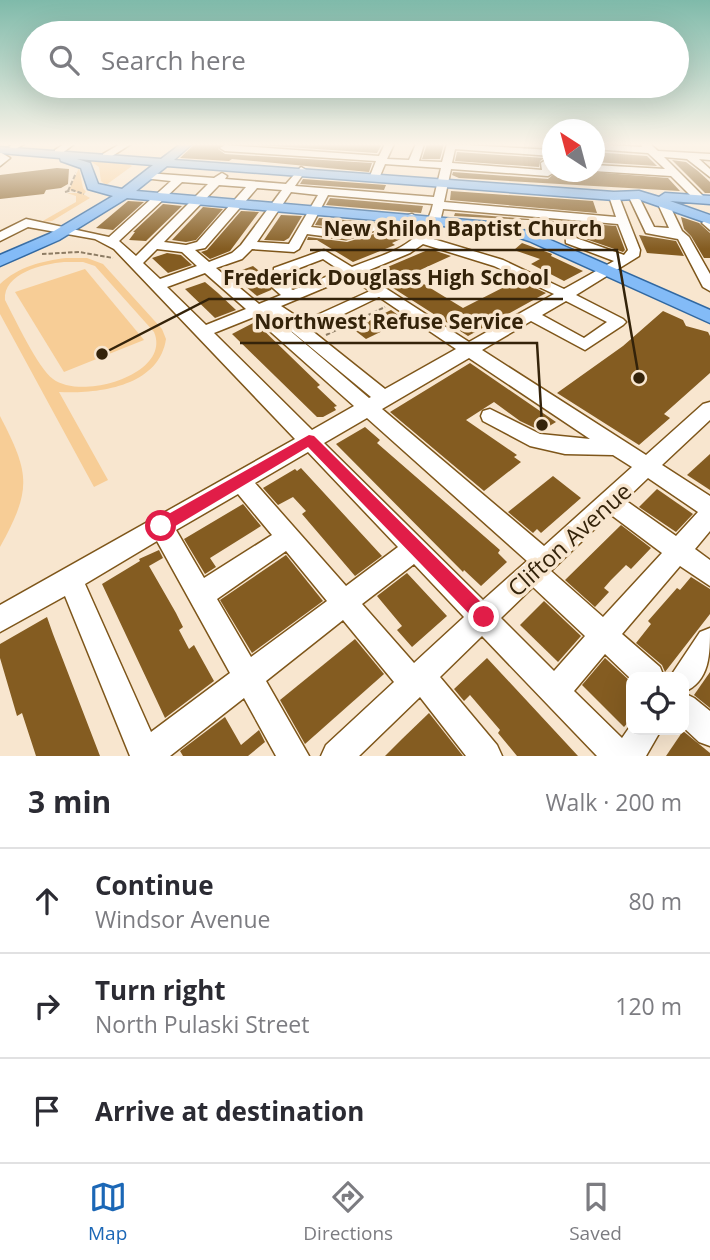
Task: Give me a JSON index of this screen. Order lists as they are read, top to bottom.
{
  "streets": {
    "street": ["Clifton Avenue"]
  },
  "places": ["Frederick Douglass High School", "New Shiloh Baptist Church", "Northwest Refuse Service"],
  "north": "top left",
  "page": {
    "search": "Search here",
    "heading": ["3 min", "Walk · 200 m"],
    "list": [
      ["Continue", "Windsor Avenue", "80 m"],
      ["Turn right", "North Pulaski Street", "120 m"],
      "Arrive at destination"
    ],
    "nav": ["Map", "Directions", "Saved"]
  }
}
